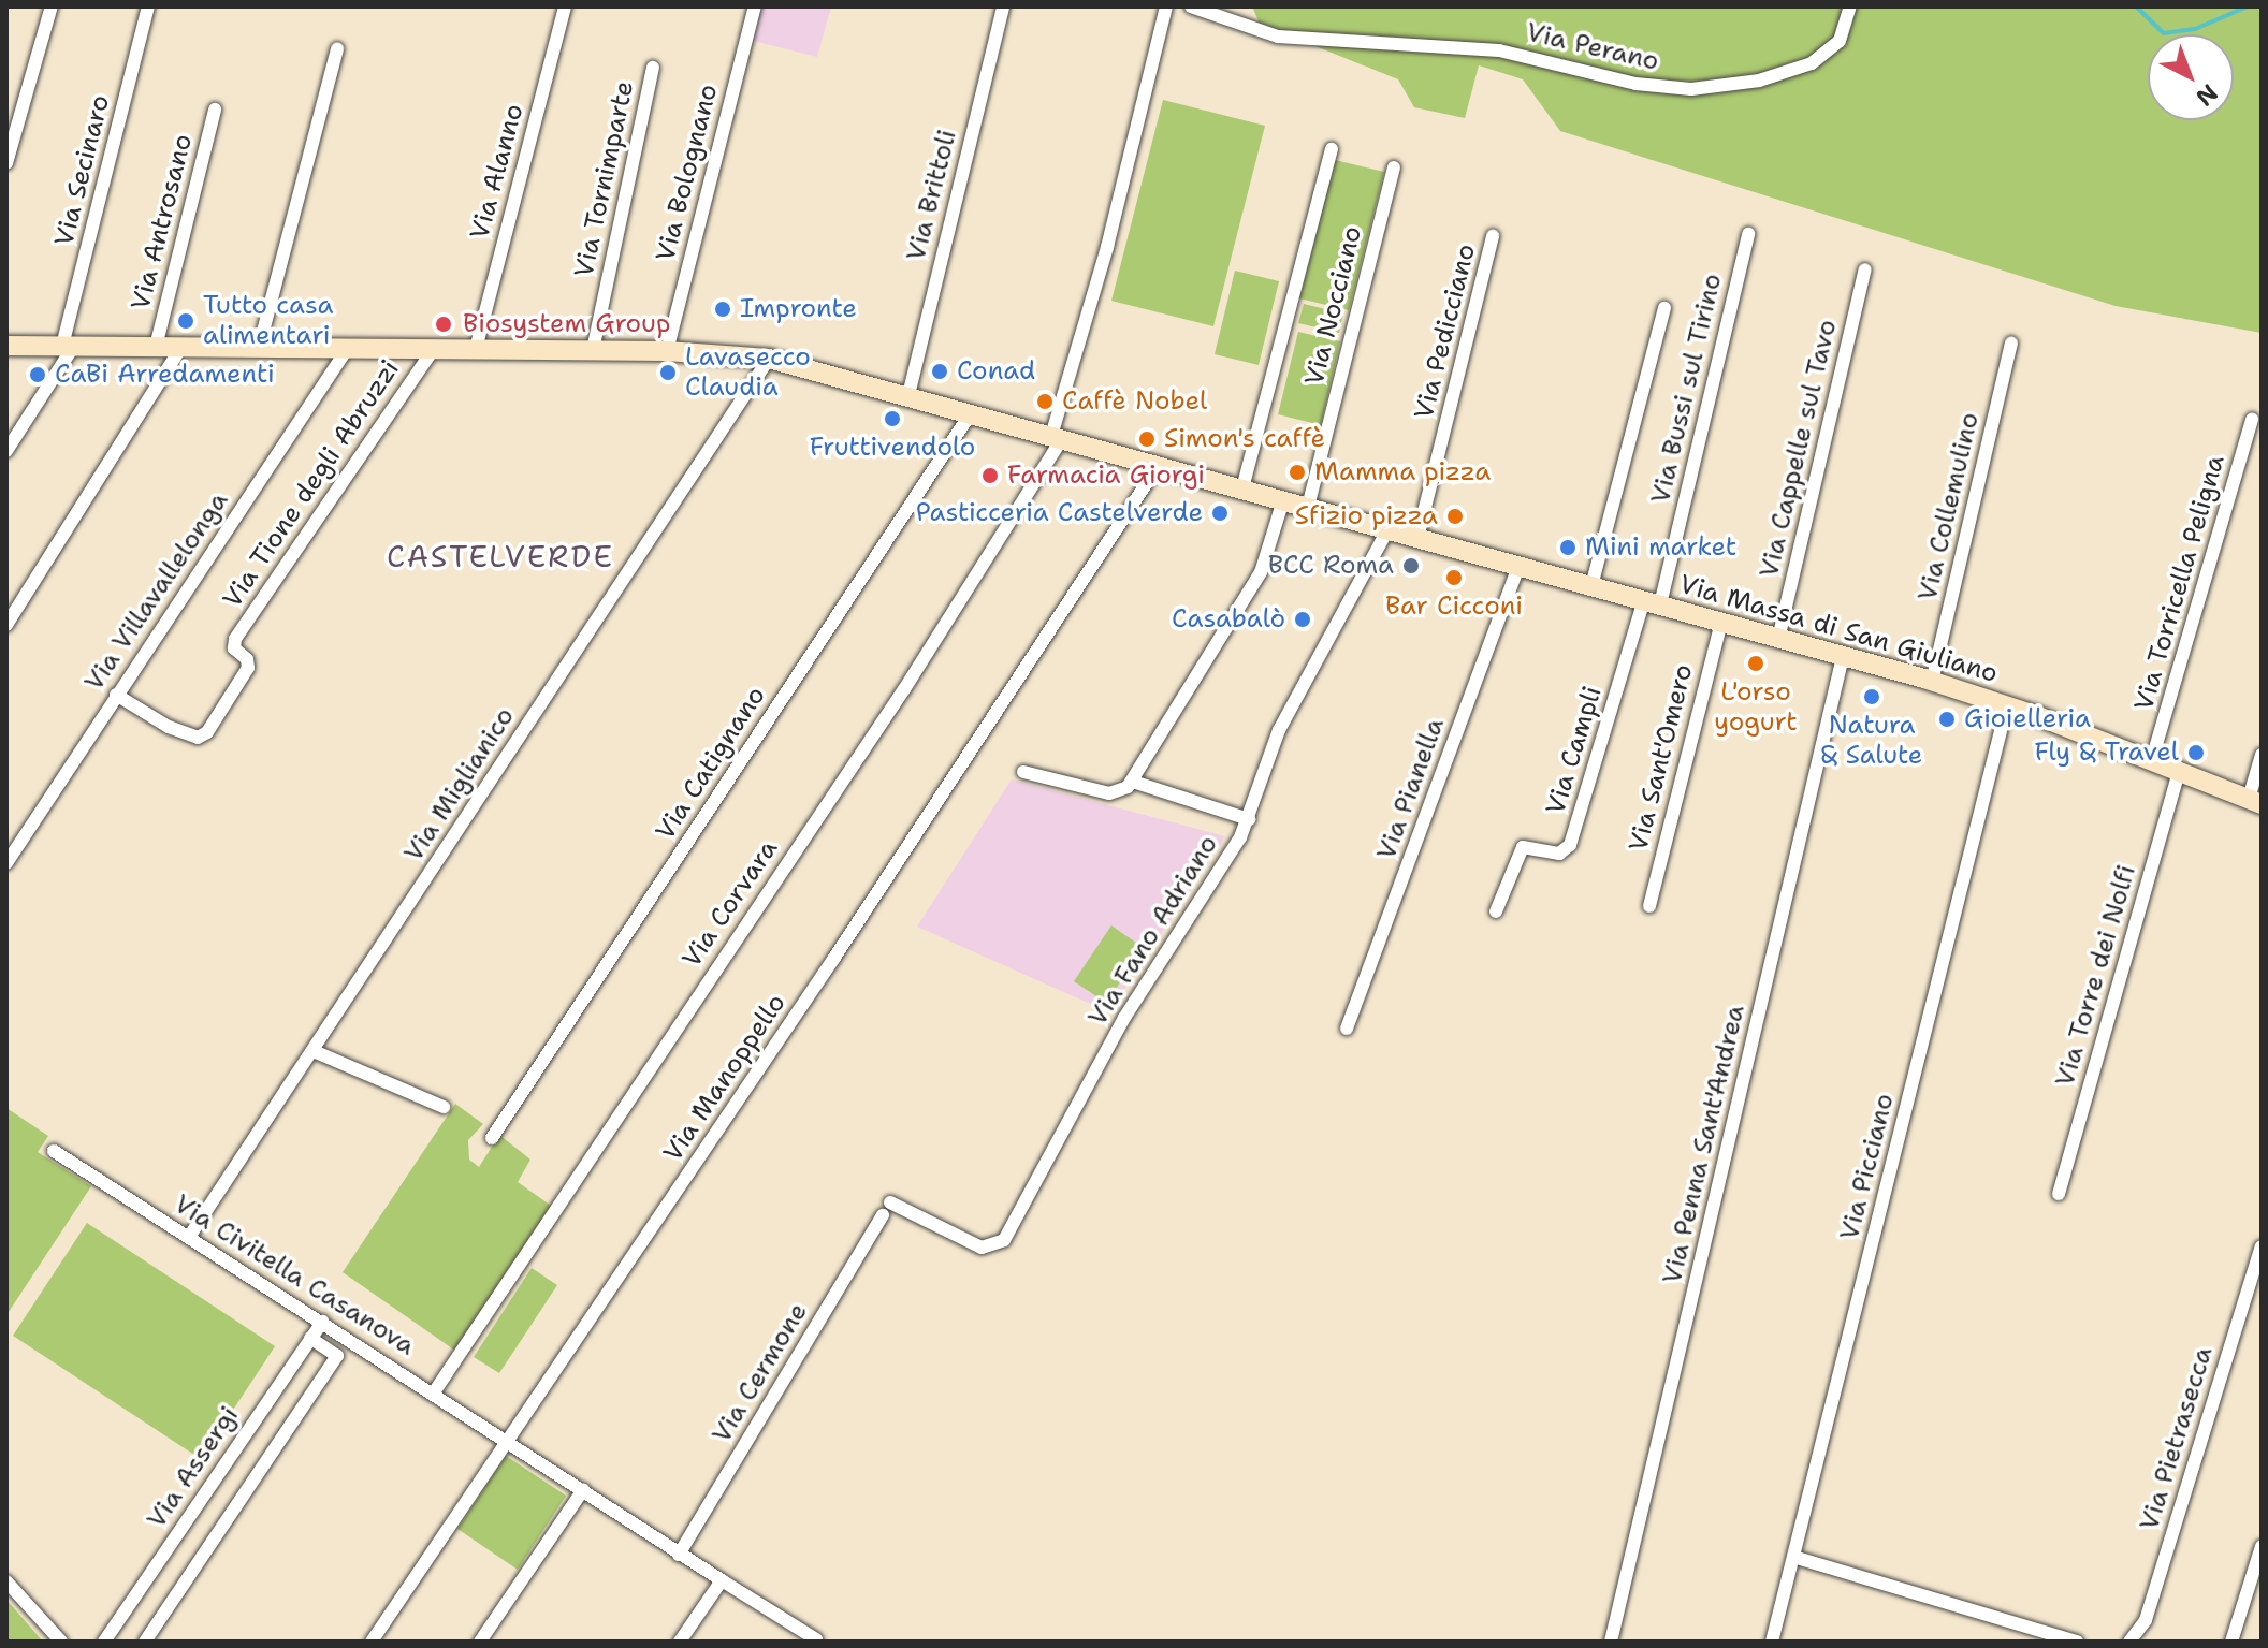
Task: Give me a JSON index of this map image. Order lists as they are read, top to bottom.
{
  "streets": {
    "street": [
      "Via Perano",
      "Via Secinaro",
      "Via Alanno",
      "Via Bolognano",
      "Via Tornimparte",
      "Via Brittoli",
      "Via Antrosano",
      "Via Nocciano",
      "Via Pedicciano",
      "Via Bussi sul Tirino",
      "Via Cappelle sul Tavo",
      "Via Tione degli Abruzzi",
      "Via Collemulino",
      "Via Torricella Peligna",
      "Via Villavallelonga",
      "Via Massa di San Giuliano",
      "Via Campli",
      "Via Sant'Omero",
      "Via Catignano",
      "Via Miglianico",
      "Via Pianella",
      "Via Corvara",
      "Via Fano Adriano",
      "Via Torre dei Nolfi",
      "Via Manoppello",
      "Via Penna Sant'Andrea",
      "Via Picciano",
      "Via Civitella Casanova",
      "Via Cermone",
      "Via Pietrasecca",
      "Via Assergi"
    ]
  },
  "crossings": [
    ["Via Secinaro", "Via Massa di San Giuliano"],
    ["Via Alanno", "Via Massa di San Giuliano"],
    ["Via Bolognano", "Via Massa di San Giuliano"],
    ["Via Tornimparte", "Via Massa di San Giuliano"],
    ["Via Brittoli", "Via Massa di San Giuliano"],
    ["Via Antrosano", "Via Massa di San Giuliano"],
    ["Via Nocciano", "Via Massa di San Giuliano"],
    ["Via Pedicciano", "Via Massa di San Giuliano"],
    ["Via Bussi sul Tirino", "Via Massa di San Giuliano"],
    ["Via Bussi sul Tirino", "Via Campli"],
    ["Via Cappelle sul Tavo", "Via Massa di San Giuliano"],
    ["Via Tione degli Abruzzi", "Via Villavallelonga"],
    ["Via Tione degli Abruzzi", "Via Massa di San Giuliano"],
    ["Via Collemulino", "Via Massa di San Giuliano"],
    ["Via Torricella Peligna", "Via Massa di San Giuliano"],
    ["Via Villavallelonga", "Via Massa di San Giuliano"],
    ["Via Massa di San Giuliano", "Via Campli"],
    ["Via Massa di San Giuliano", "Via Sant'Omero"],
    ["Via Massa di San Giuliano", "Via Catignano"],
    ["Via Massa di San Giuliano", "Via Miglianico"],
    ["Via Massa di San Giuliano", "Via Pianella"],
    ["Via Massa di San Giuliano", "Via Corvara"],
    ["Via Massa di San Giuliano", "Via Fano Adriano"],
    ["Via Massa di San Giuliano", "Via Torre dei Nolfi"],
    ["Via Massa di San Giuliano", "Via Manoppello"],
    ["Via Massa di San Giuliano", "Via Penna Sant'Andrea"],
    ["Via Massa di San Giuliano", "Via Picciano"],
    ["Via Miglianico", "Via Civitella Casanova"],
    ["Via Corvara", "Via Civitella Casanova"],
    ["Via Manoppello", "Via Civitella Casanova"],
    ["Via Civitella Casanova", "Via Assergi"]
  ],
  "districts": ["CASTELVERDE"],
  "places": [
    "Impronte",
    "Tutto casa alimentari",
    "Biosystem Group",
    "Conad",
    "Lavasecco Claudia",
    "CaBi Arredamenti",
    "Caffè Nobel",
    "Fruttivendolo",
    "Simon's caffè",
    "Mamma pizza",
    "Farmacia Giorgi",
    "Pasticceria Castelverde",
    "Sfizio pizza",
    "Mini market",
    "BCC Roma",
    "Bar Cicconi",
    "Casabalò",
    "L'orso yogurt",
    "Natura & Salute",
    "Gioielleria",
    "Fly & Travel"
  ],
  "north": "bottom right"
}
